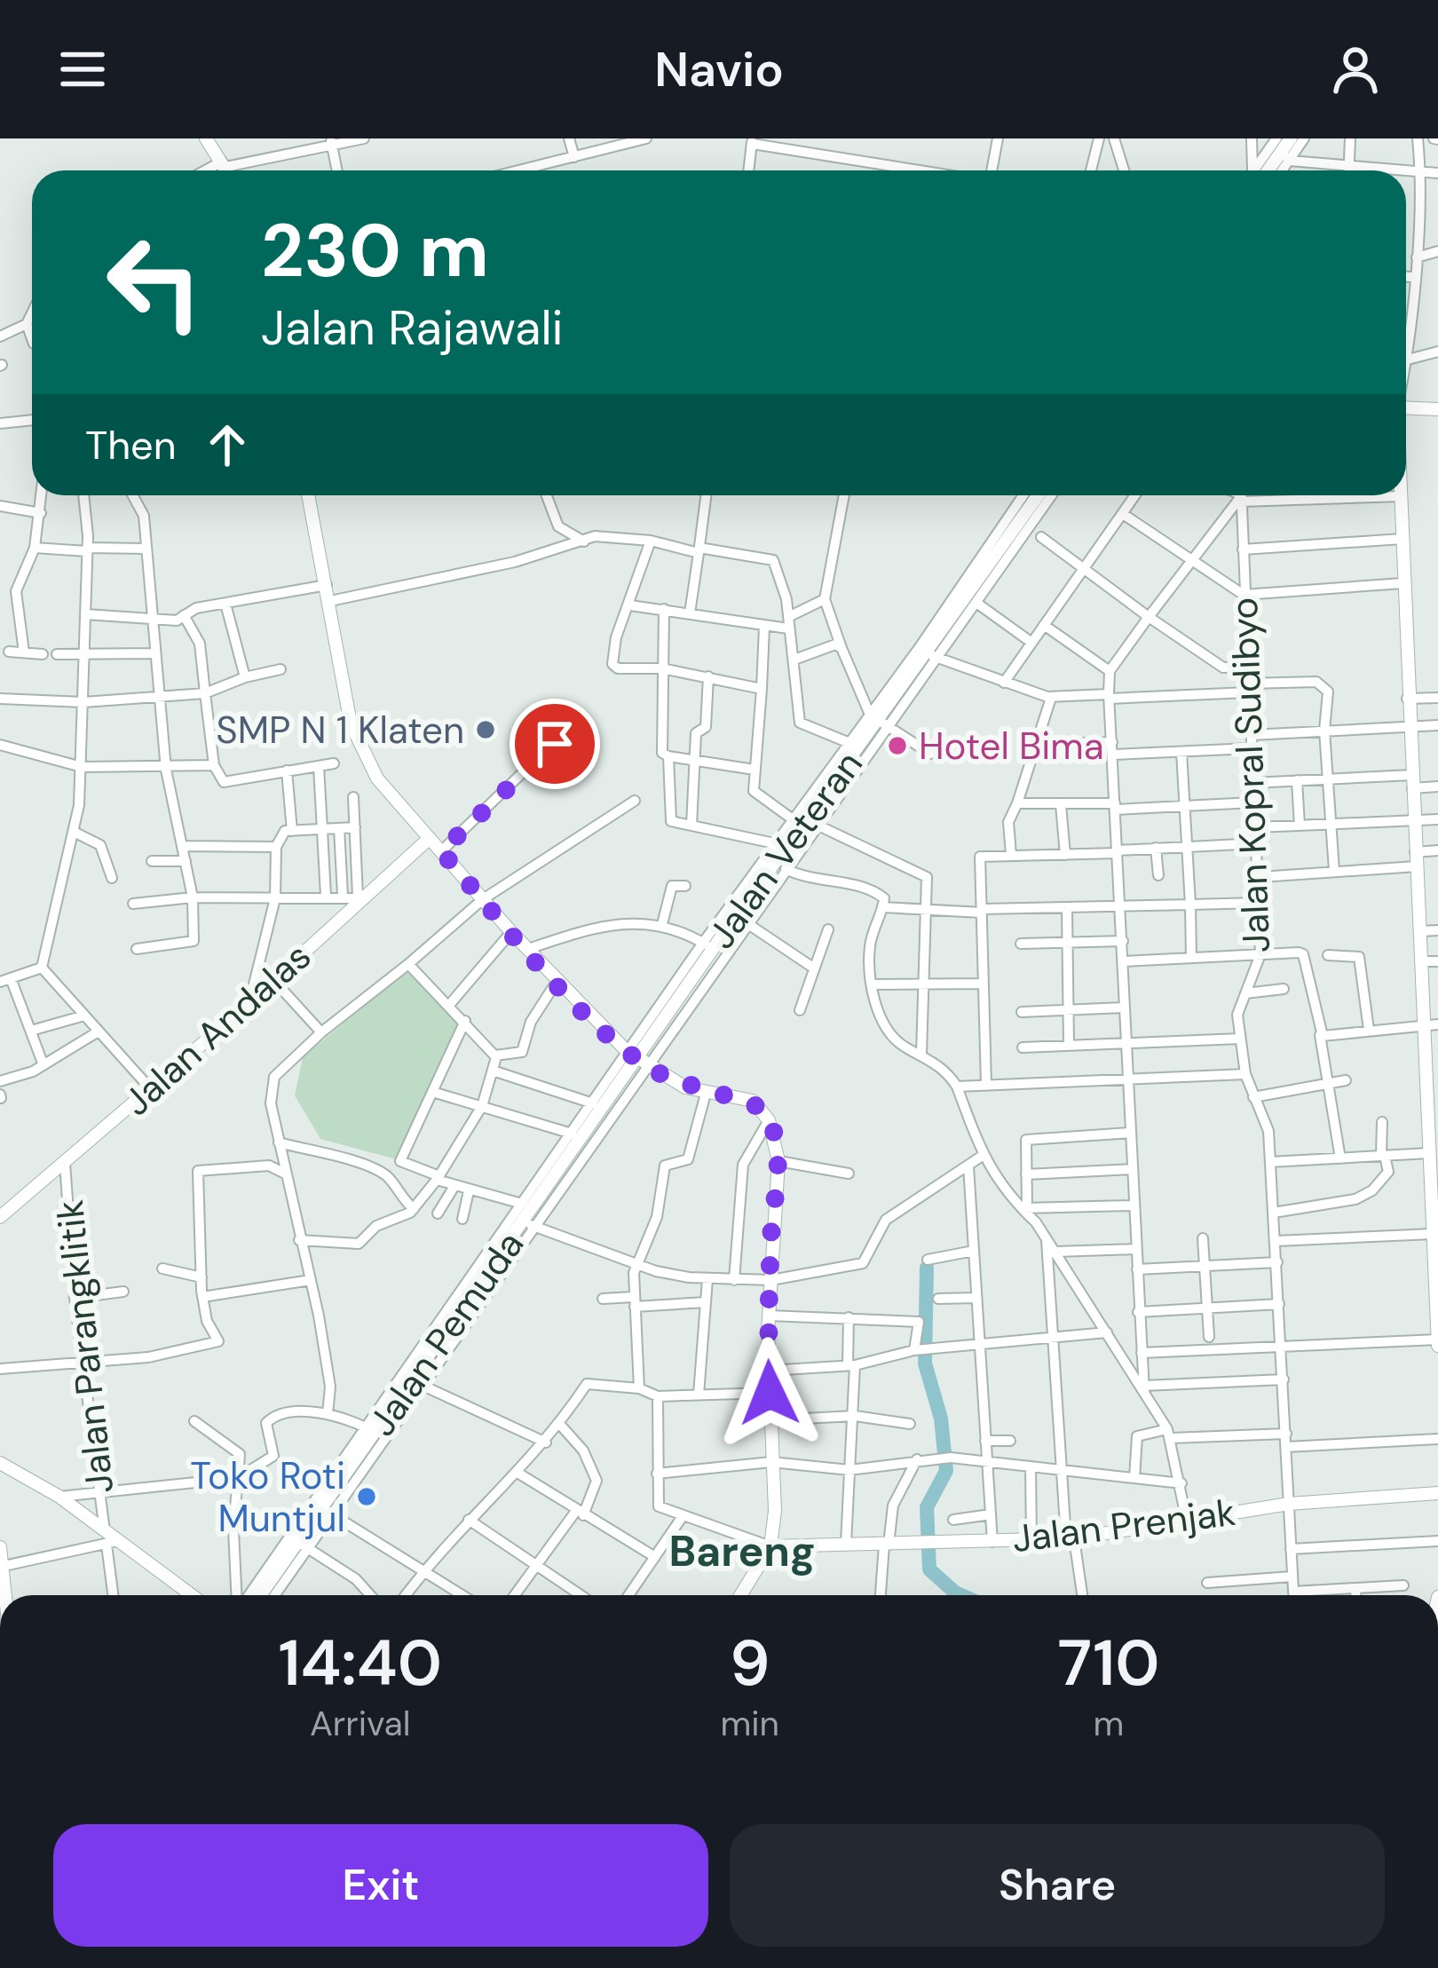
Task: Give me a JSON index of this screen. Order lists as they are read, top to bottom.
{
  "streets": {
    "street": [
      "Jalan Kopral Sudibyo",
      "Jalan Veteran",
      "Jalan Andalas",
      "Jalan Pemuda",
      "Jalan Parangklitik",
      "Jalan Prenjak"
    ]
  },
  "crossings": [
    ["Jalan Kopral Sudibyo", "Jalan Prenjak"],
    ["Jalan Veteran", "Jalan Pemuda"],
    ["Jalan Andalas", "Jalan Parangklitik"]
  ],
  "districts": ["Bareng"],
  "places": ["SMP N 1 Klaten", "Hotel Bima", "Toko Roti Muntjul"],
  "page": {
    "header": "Navio",
    "turn": ["230 m", "Jalan Rajawali"],
    "then": "Then",
    "eta": [
      "14:40",
      "Arrival",
      "9",
      "min",
      "710",
      "m"
    ],
    "buttons": ["Exit", "Share"]
  }
}
